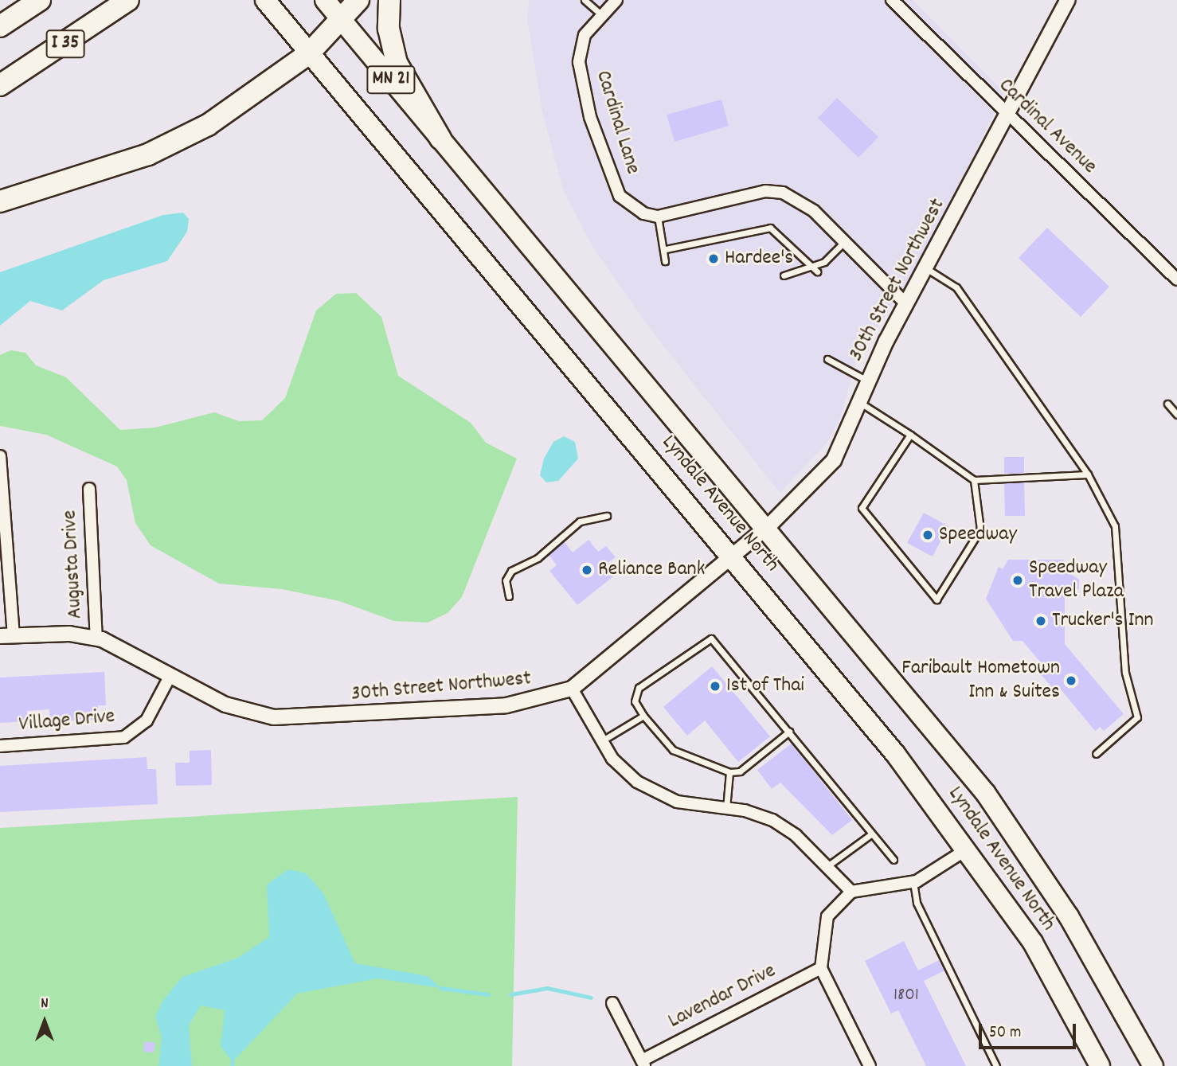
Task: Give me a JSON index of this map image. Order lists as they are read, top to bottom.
{
  "streets": {
    "highway": ["I 35", "MN 21", "Lyndale Avenue North"],
    "street": [
      "Cardinal Lane",
      "Cardinal Avenue",
      "30th Street Northwest",
      "Augusta Drive",
      "Village Drive",
      "Lavendar Drive"
    ]
  },
  "crossings": [
    ["Cardinal Avenue", "30th Street Northwest"],
    ["30th Street Northwest", "Lyndale Avenue North"],
    ["30th Street Northwest", "Augusta Drive"],
    ["30th Street Northwest", "Village Drive"]
  ],
  "places": [
    "Hardee's",
    "Speedway",
    "Reliance Bank",
    "Speedway Travel Plaza",
    "Trucker's Inn",
    "Faribault Hometown Inn & Suites",
    "1st of Thai"
  ],
  "house_numbers": ["1801"],
  "scale_bar": "50 m",
  "north": "top"
}
